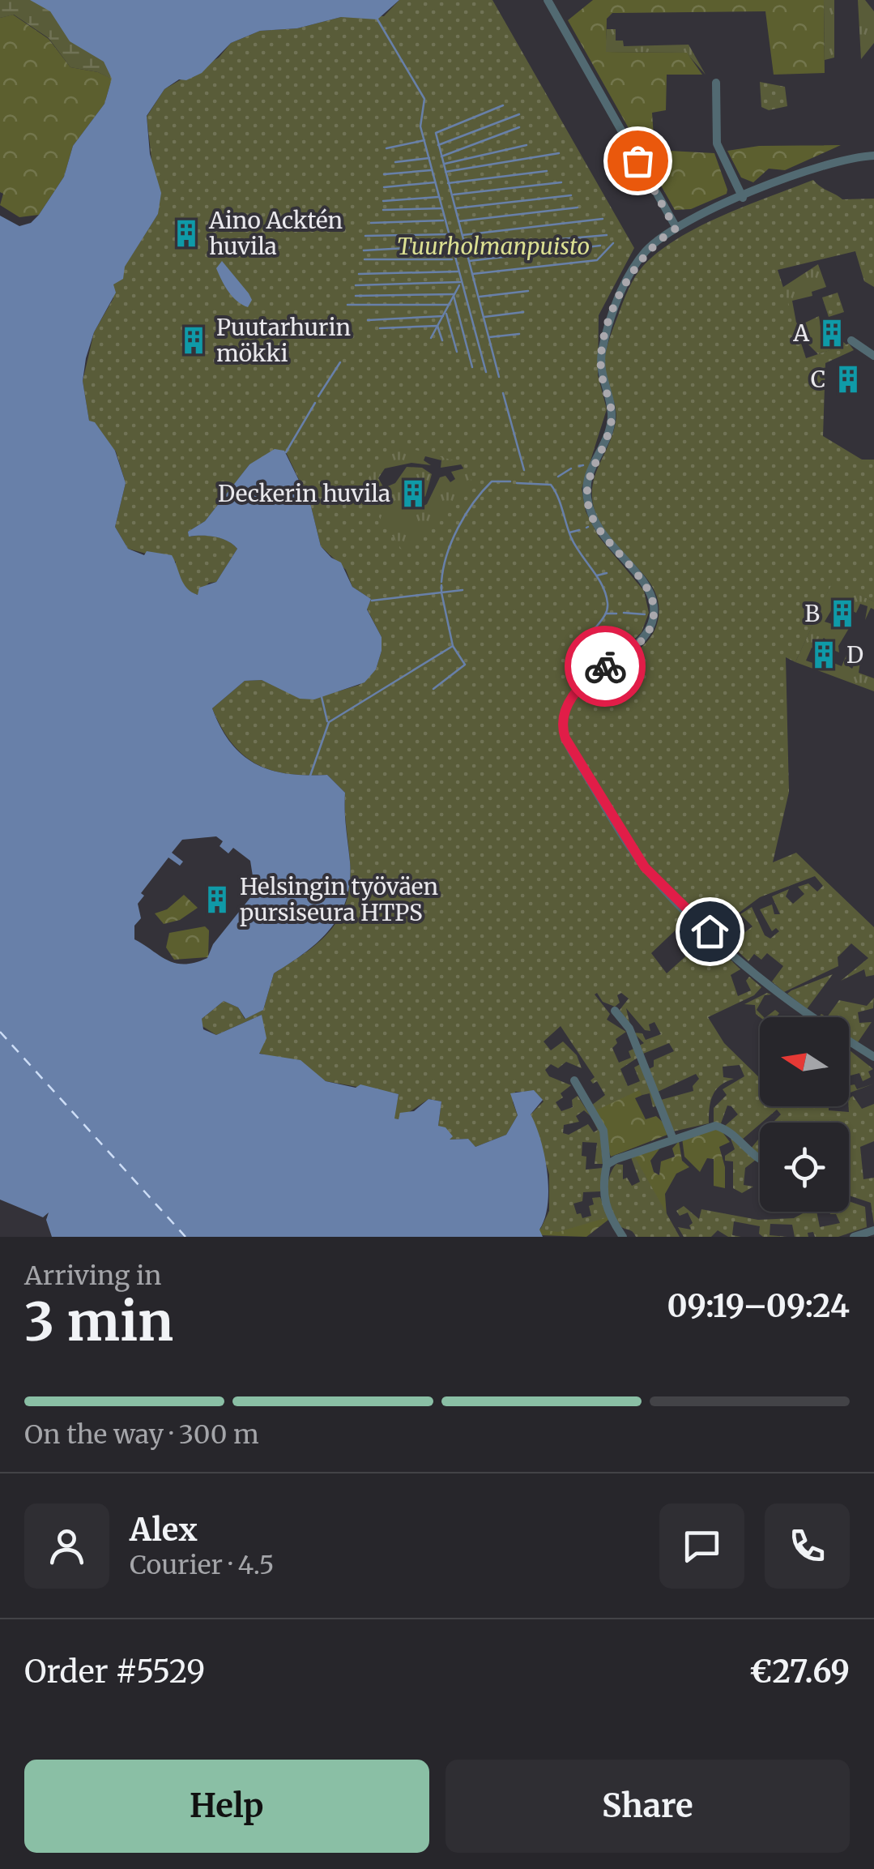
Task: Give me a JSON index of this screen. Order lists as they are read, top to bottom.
{
  "parks": ["Tuurholmanpuisto"],
  "places": {
    "building": [
      "Aino Acktén huvila",
      "A",
      "Puutarhurin mökki",
      "C",
      "Deckerin huvila",
      "B",
      "D",
      "Helsingin työväen pursiseura HTPS"
    ]
  },
  "north": "left",
  "page": {
    "heading": ["3 min", "Arriving in", "09:19–09:24"],
    "panel": [
      "Alex",
      "Courier · 4.5",
      "Order #5529",
      "€27.69"
    ],
    "bar": "On the way · 300 m",
    "buttons": ["Help", "Share"]
  }
}
